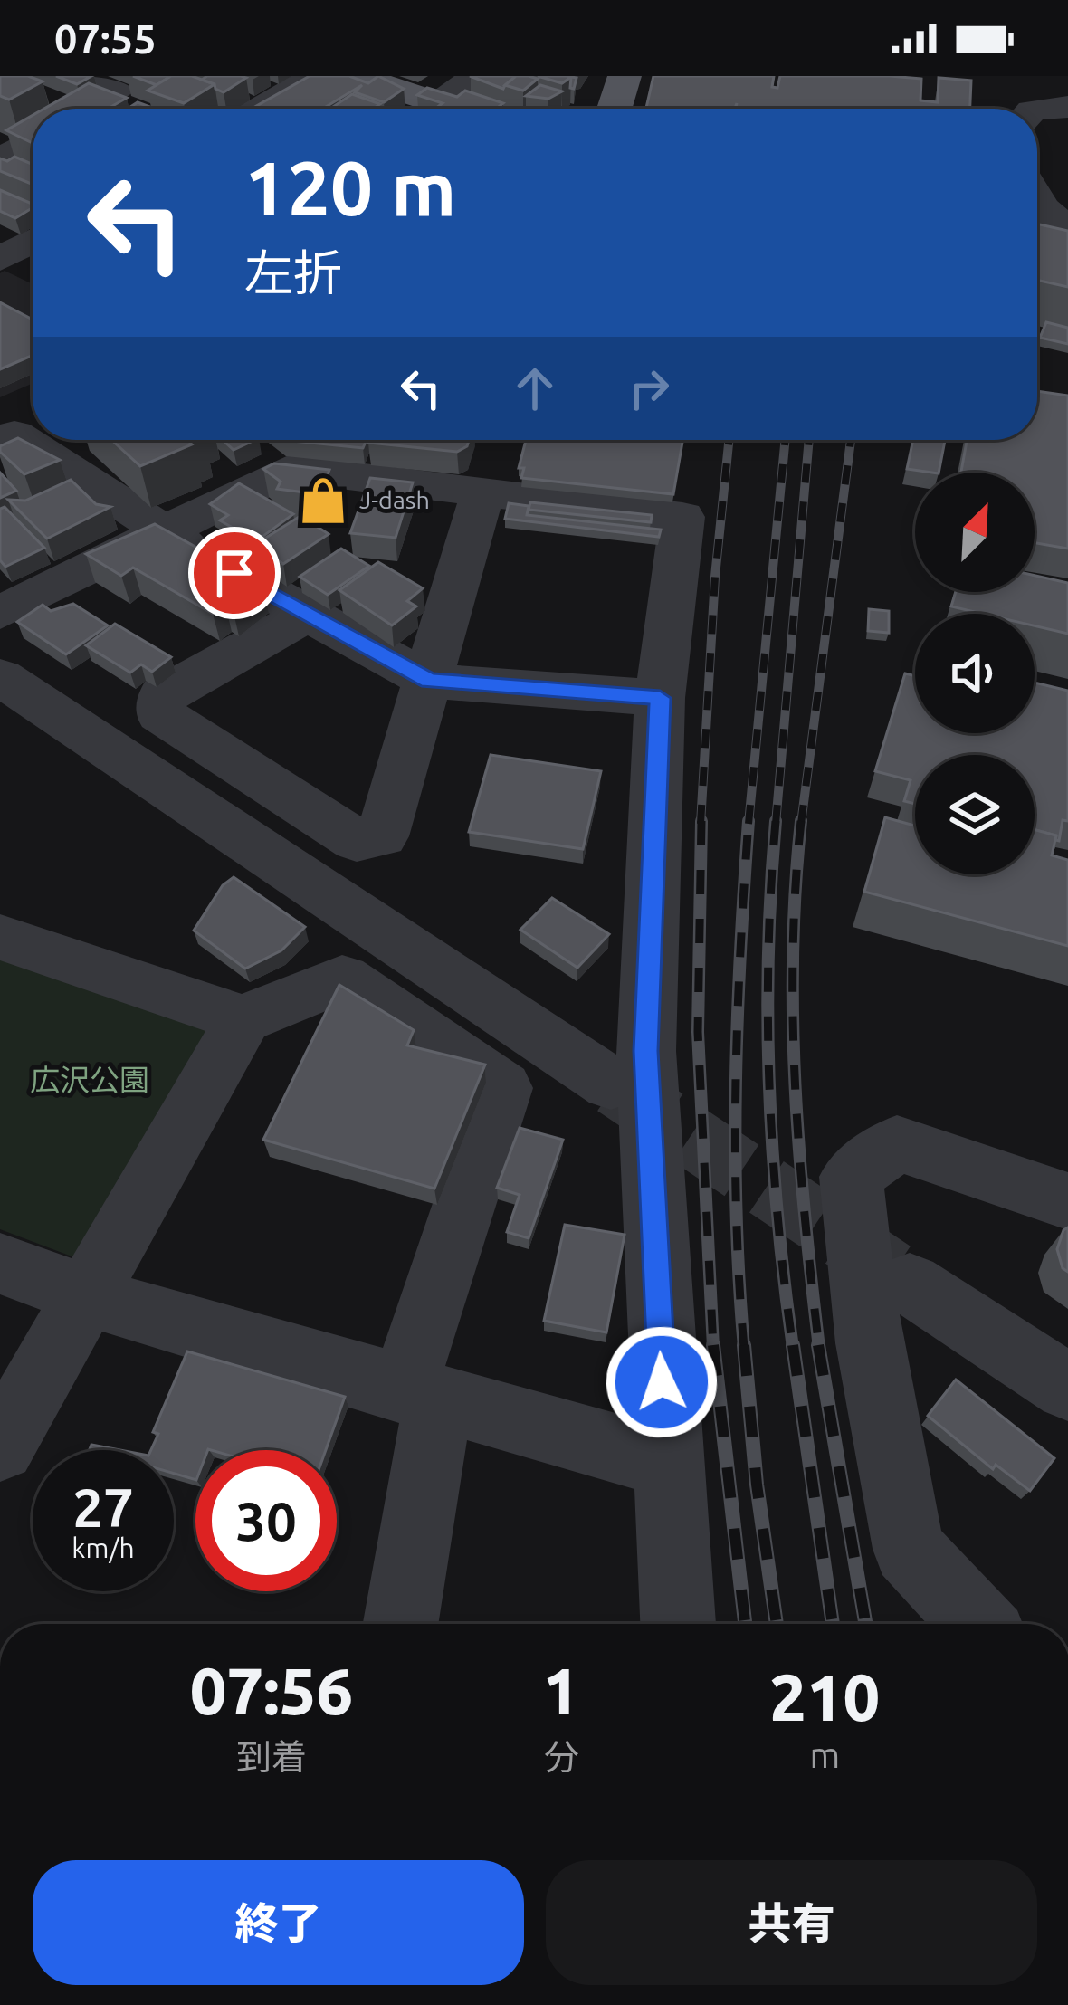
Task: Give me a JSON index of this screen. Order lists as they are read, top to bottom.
{
  "parks": ["広沢公園"],
  "places": {
    "shop": ["J-dash"]
  },
  "north": "top right",
  "page": {
    "status": "07:55",
    "turn": ["120 m", "左折"],
    "speed": "27 km/h",
    "limit": "30",
    "eta": [
      "07:56",
      "到着",
      "1",
      "分",
      "210",
      "m"
    ],
    "buttons": ["終了", "共有"]
  }
}
